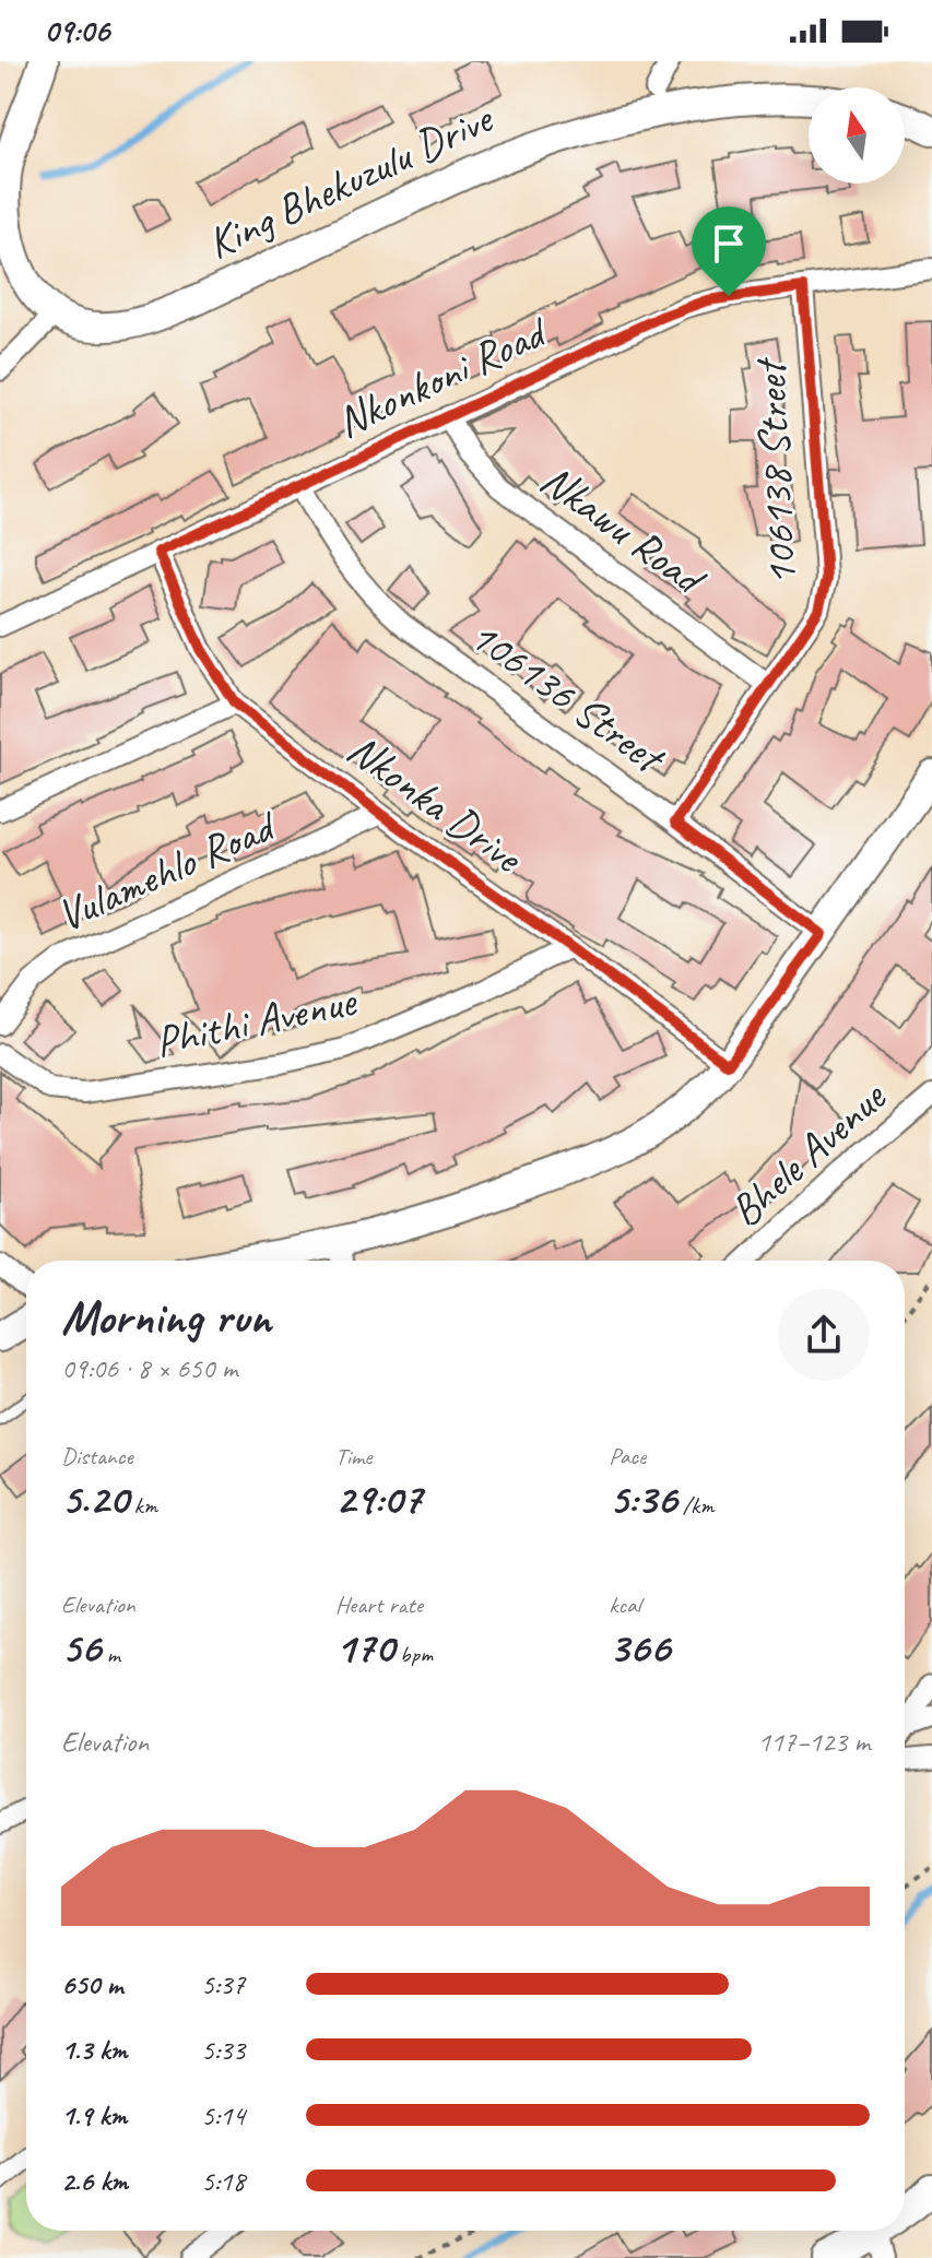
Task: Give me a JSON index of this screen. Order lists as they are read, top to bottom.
{
  "streets": {
    "street": [
      "King Bhekuzulu Drive",
      "Nkonkoni Road",
      "106138 Street",
      "Nkawu Road",
      "106136 Street",
      "Nkonka Drive",
      "Vulamehlo Road",
      "Phithi Avenue",
      "Bhele Avenue"
    ]
  },
  "crossings": [
    ["Nkonkoni Road", "106138 Street"],
    ["Nkonkoni Road", "Nkawu Road"],
    ["Nkonkoni Road", "106136 Street"],
    ["Nkonkoni Road", "Nkonka Drive"],
    ["106138 Street", "Nkawu Road"],
    ["106138 Street", "106136 Street"],
    ["Nkonka Drive", "Vulamehlo Road"],
    ["Nkonka Drive", "Phithi Avenue"]
  ],
  "north": "top",
  "page": {
    "status": "09:06",
    "heading": ["Morning run", "09:06 · 8 × 650 m"],
    "stats": [
      ["Distance", "5.20 km"],
      ["Time", "29:07"],
      ["Pace", "5:36 /km"],
      ["Elevation", "56 m"],
      ["Heart rate", "170 bpm"],
      ["kcal", "366"]
    ],
    "chart": ["Elevation", "117–123 m"],
    "list": [
      {
        "name": "650 m",
        "note": "5:37"
      },
      {
        "name": "1.3 km",
        "note": "5:33"
      },
      {
        "name": "1.9 km",
        "note": "5:14"
      },
      {
        "name": "2.6 km",
        "note": "5:18"
      }
    ]
  }
}
